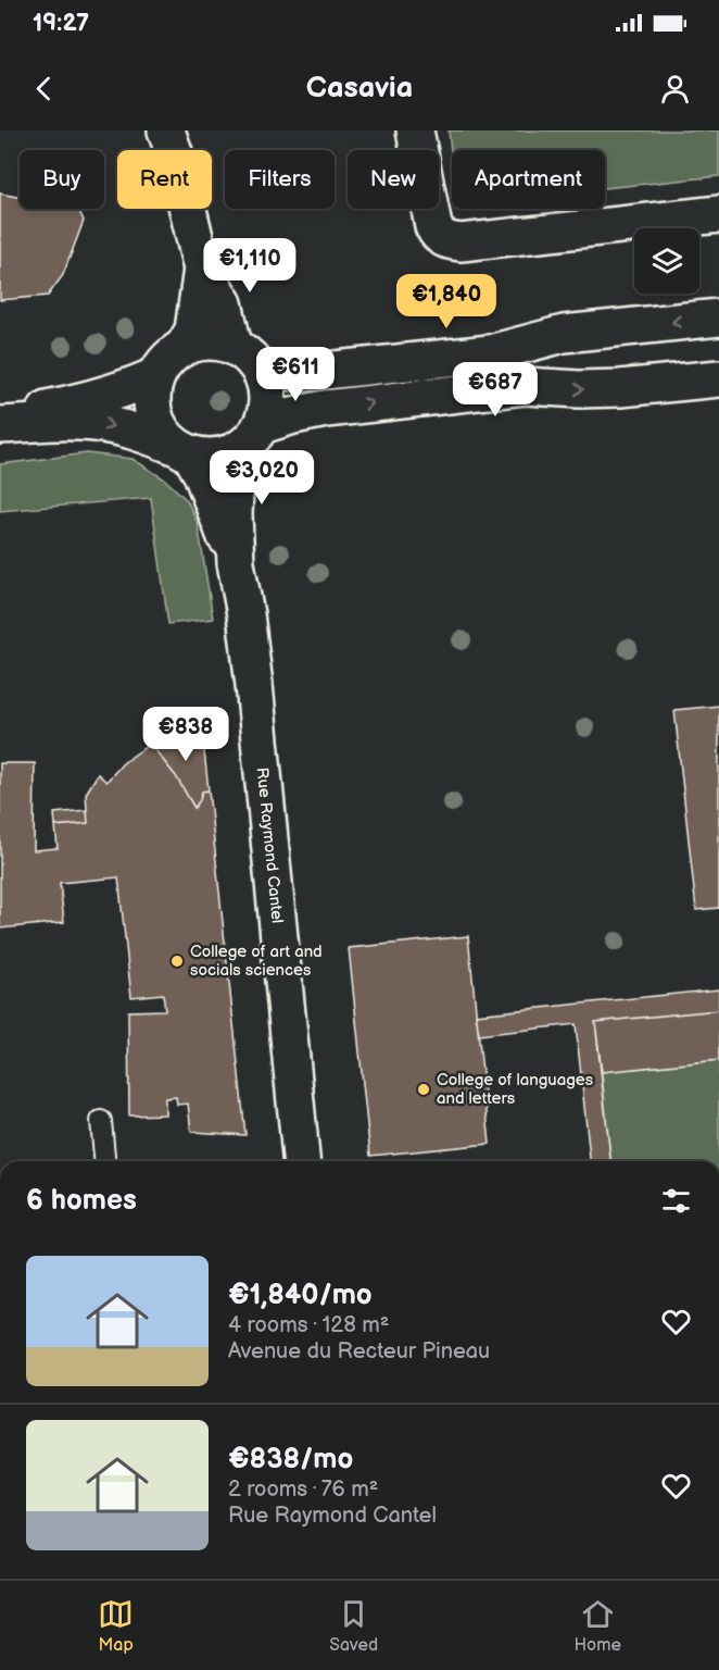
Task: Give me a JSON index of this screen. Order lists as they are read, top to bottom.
{
  "streets": {
    "main road": ["Rue Raymond Cantel"]
  },
  "places": ["College of art and socials sciences", "College of languages and letters"],
  "page": {
    "status": "19:27",
    "header": "Casavia",
    "chip": [
      "Buy",
      "Rent",
      "Filters",
      "New",
      "Apartment"
    ],
    "price": [
      "€1,110",
      "€1,840",
      "€611",
      "€687",
      "€3,020",
      "€838"
    ],
    "heading": "6 homes",
    "list": [
      {
        "name": "€1,840/mo",
        "note": "4 rooms · 128 m² · Avenue du Recteur Pineau"
      },
      {
        "name": "€838/mo",
        "note": "2 rooms · 76 m² · Rue Raymond Cantel"
      }
    ],
    "tabs": ["Map", "Saved", "Home"]
  }
}
